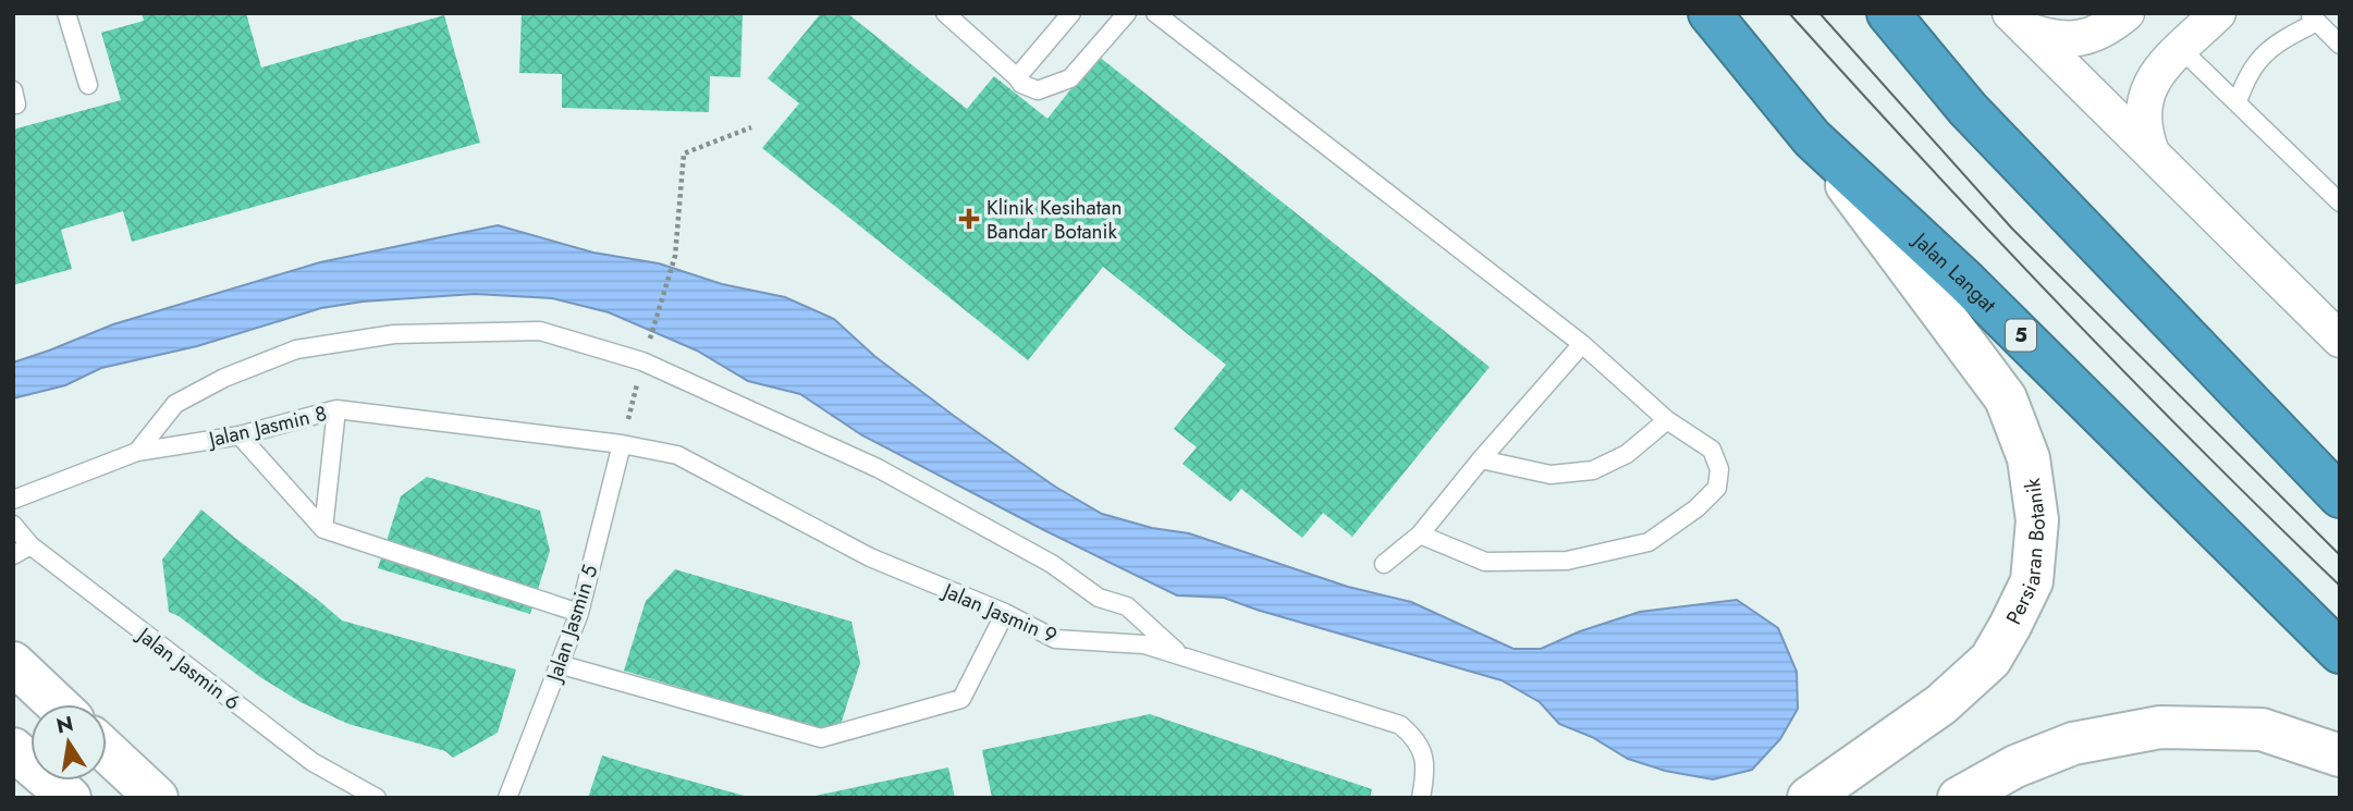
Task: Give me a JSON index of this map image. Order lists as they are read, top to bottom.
{
  "streets": {
    "highway": ["Jalan Langat", "5"],
    "main road": ["Persiaran Botanik"],
    "lane": [
      "Jalan Jasmin 8",
      "Jalan Jasmin 9",
      "Jalan Jasmin 5",
      "Jalan Jasmin 6"
    ]
  },
  "crossings": [
    ["Jalan Langat", "Persiaran Botanik"],
    ["Jalan Jasmin 8", "Jalan Jasmin 9"],
    ["Jalan Jasmin 8", "Jalan Jasmin 5"],
    ["Jalan Jasmin 9", "Jalan Jasmin 5"]
  ],
  "places": {
    "health": ["Klinik Kesihatan Bandar Botanik"]
  },
  "north": "top"
}
